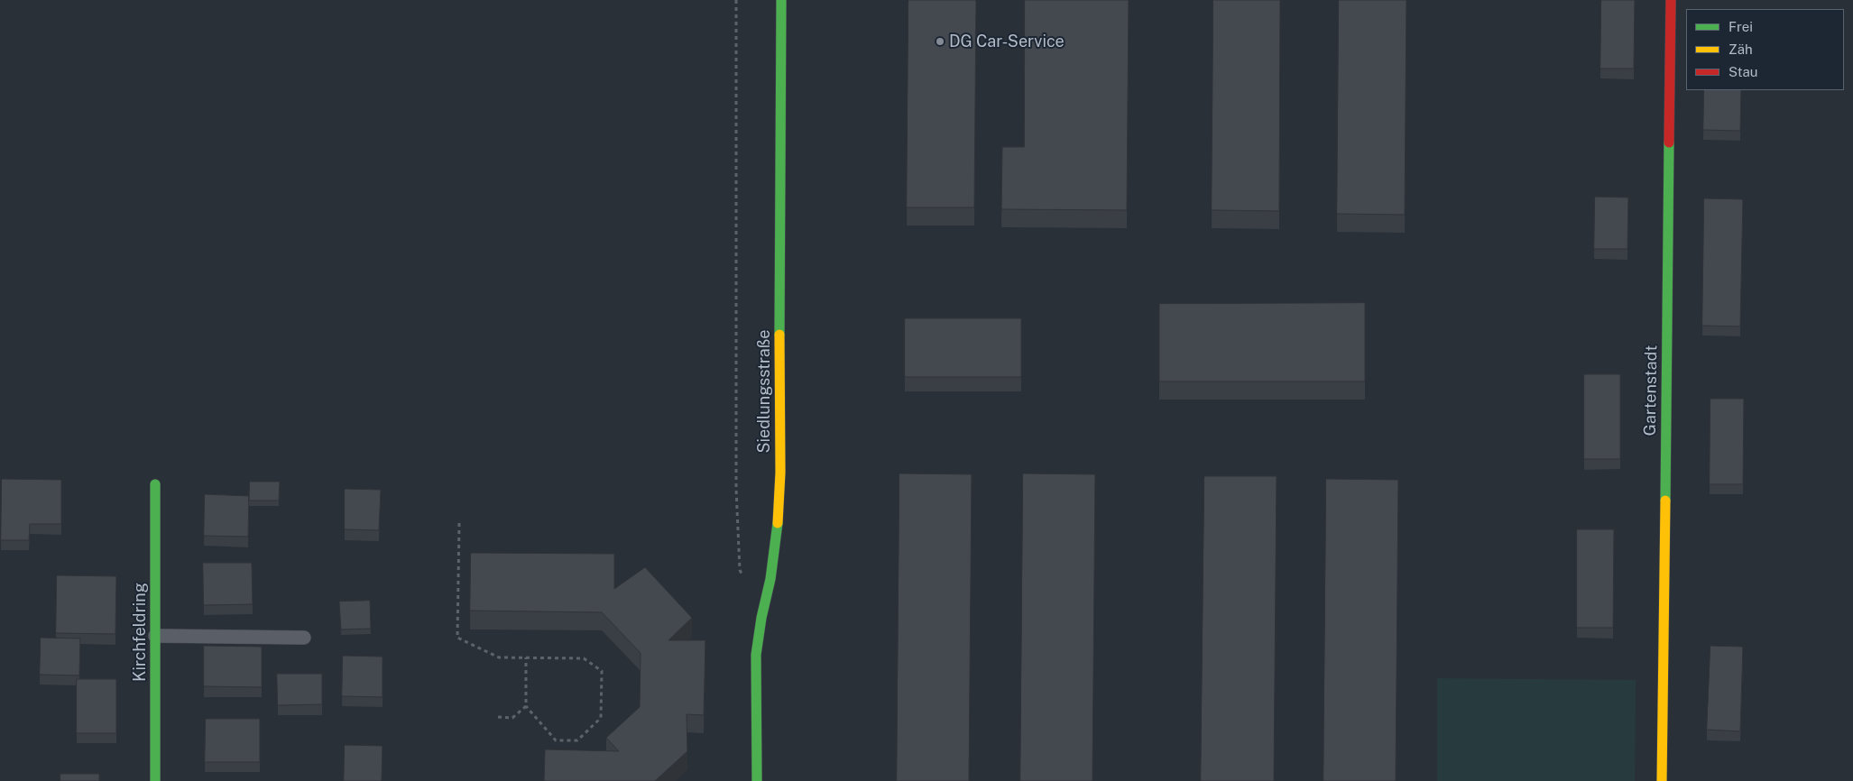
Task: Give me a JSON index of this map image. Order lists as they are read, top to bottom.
{
  "streets": {
    "street": ["Gartenstadt", "Siedlungsstraße", "Kirchfeldring"]
  },
  "places": ["DG Car-Service"],
  "legend": ["Frei", "Zäh", "Stau"]
}
